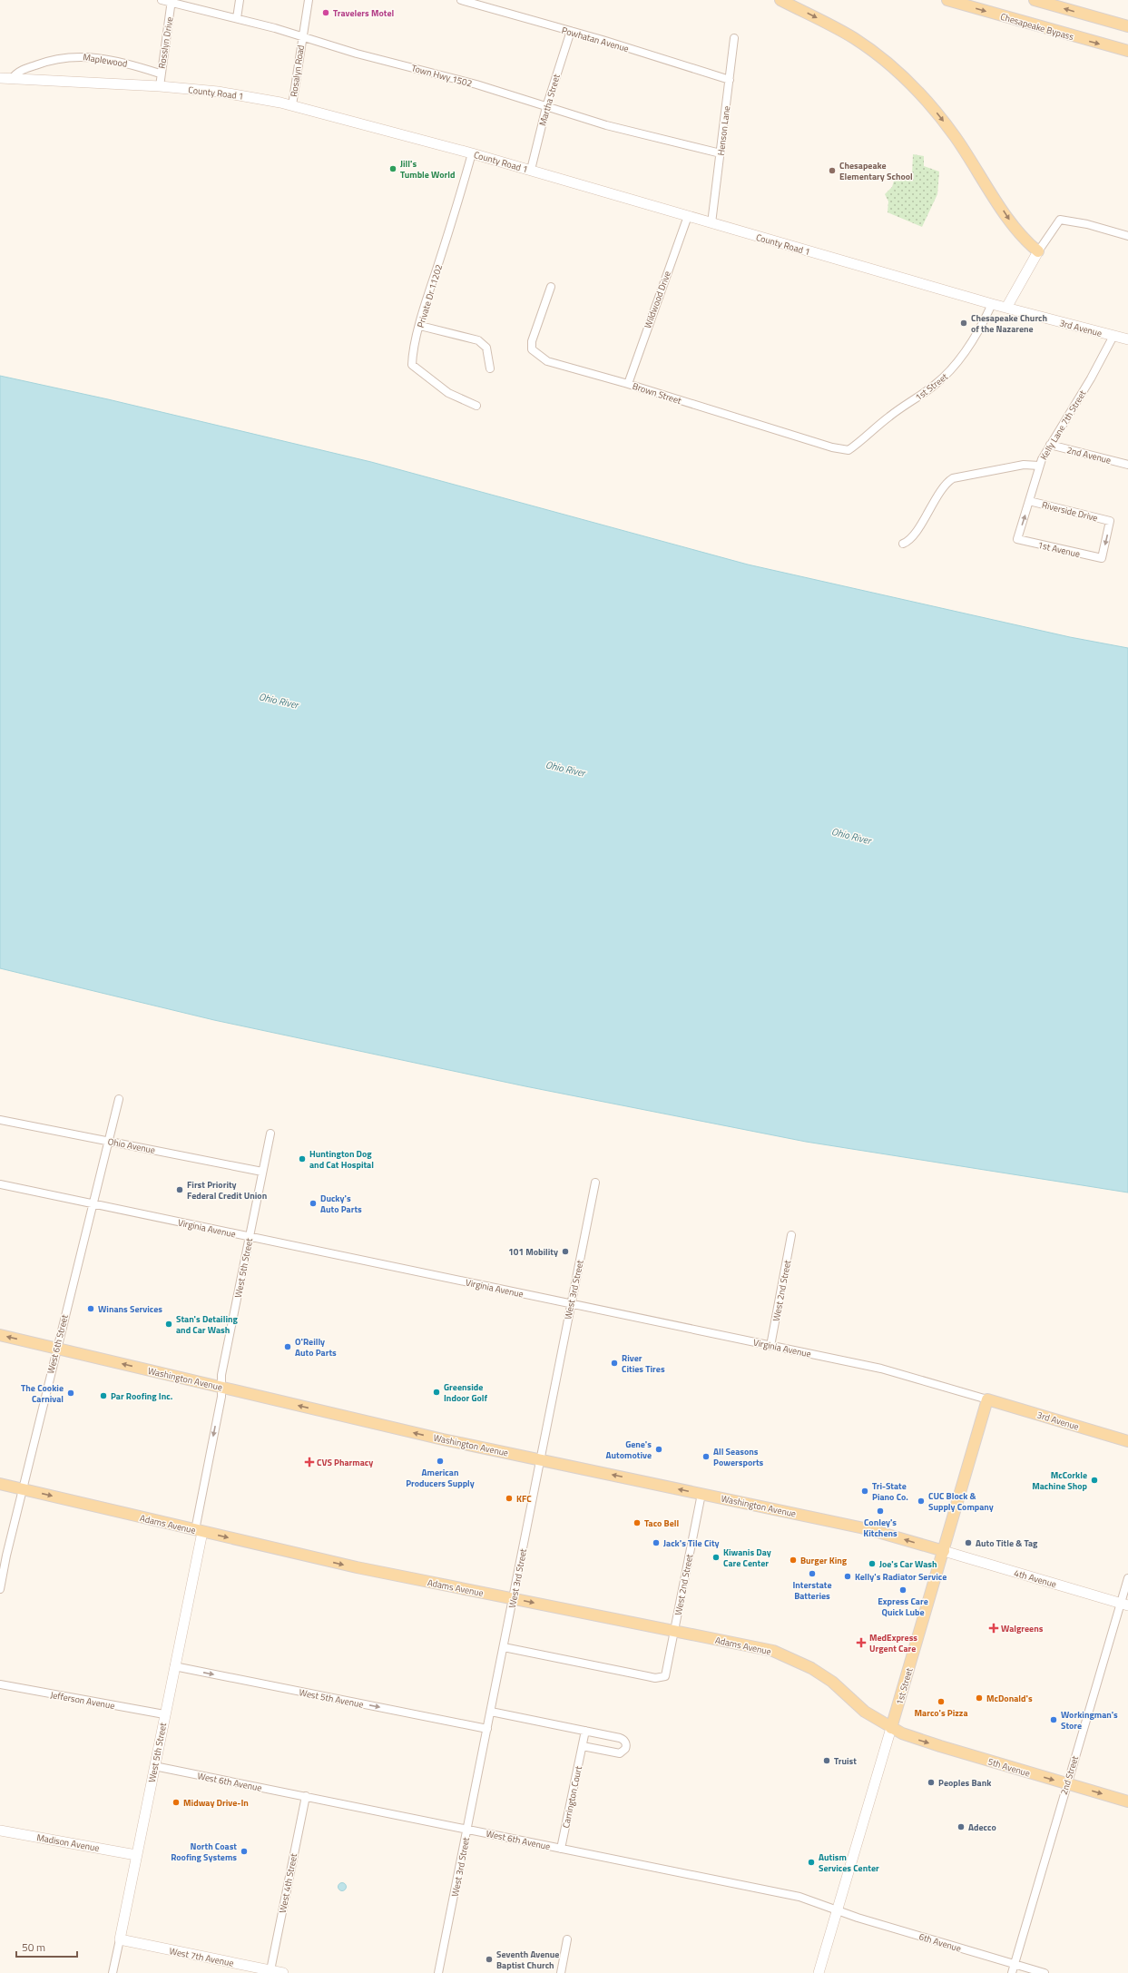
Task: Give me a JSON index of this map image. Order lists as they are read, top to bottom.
{
  "streets": {
    "main road": [
      "Chesapeake Bypass",
      "3rd Avenue",
      "1st Street",
      "Washington Avenue",
      "Adams Avenue",
      "5th Avenue"
    ],
    "street": [
      "Powhatan Avenue",
      "Rosslyn Drive",
      "Maplewood",
      "Rosalyn Road",
      "Town Hwy 1502",
      "County Road 1",
      "Martha Street",
      "Henson Lane",
      "Private Dr 11202",
      "Wildwood Drive",
      "Brown Street",
      "Kelly Lane 7th Street",
      "2nd Avenue",
      "Riverside Drive",
      "1st Avenue",
      "Ohio Avenue",
      "Virginia Avenue",
      "West 5th Street",
      "West 3rd Street",
      "West 2nd Street",
      "West 6th Street",
      "4th Avenue",
      "West 5th Avenue",
      "Jefferson Avenue",
      "2nd Street",
      "West 6th Avenue",
      "Carrington Court",
      "Madison Avenue",
      "West 4th Street",
      "6th Avenue",
      "West 7th Avenue"
    ]
  },
  "crossings": [
    ["Powhatan Avenue", "Martha Street"],
    ["Powhatan Avenue", "Henson Lane"],
    ["Rosslyn Drive", "Maplewood"],
    ["Rosslyn Drive", "Town Hwy 1502"],
    ["Rosslyn Drive", "County Road 1"],
    ["Maplewood", "County Road 1"],
    ["Rosalyn Road", "Town Hwy 1502"],
    ["Rosalyn Road", "County Road 1"],
    ["Town Hwy 1502", "Martha Street"],
    ["Town Hwy 1502", "Henson Lane"],
    ["County Road 1", "Martha Street"],
    ["County Road 1", "Henson Lane"],
    ["County Road 1", "Private Dr 11202"],
    ["County Road 1", "Wildwood Drive"],
    ["County Road 1", "3rd Avenue"],
    ["County Road 1", "1st Street"],
    ["Wildwood Drive", "Brown Street"],
    ["3rd Avenue", "1st Street"],
    ["3rd Avenue", "Kelly Lane 7th Street"],
    ["3rd Avenue", "Virginia Avenue"],
    ["1st Street", "Brown Street"],
    ["1st Street", "Virginia Avenue"],
    ["1st Street", "Washington Avenue"],
    ["1st Street", "Adams Avenue"],
    ["1st Street", "4th Avenue"],
    ["1st Street", "5th Avenue"],
    ["1st Street", "West 6th Avenue"],
    ["1st Street", "6th Avenue"],
    ["Kelly Lane 7th Street", "2nd Avenue"],
    ["Kelly Lane 7th Street", "Riverside Drive"],
    ["Kelly Lane 7th Street", "1st Avenue"],
    ["Riverside Drive", "1st Avenue"],
    ["Ohio Avenue", "West 5th Street"],
    ["Ohio Avenue", "West 6th Street"],
    ["Virginia Avenue", "West 5th Street"],
    ["Virginia Avenue", "West 3rd Street"],
    ["Virginia Avenue", "West 2nd Street"],
    ["Virginia Avenue", "West 6th Street"],
    ["West 5th Street", "Washington Avenue"],
    ["West 5th Street", "Adams Avenue"],
    ["West 5th Street", "West 5th Avenue"],
    ["West 5th Street", "Jefferson Avenue"],
    ["West 5th Street", "West 6th Avenue"],
    ["West 5th Street", "Madison Avenue"],
    ["West 5th Street", "West 7th Avenue"],
    ["West 3rd Street", "West 2nd Street"],
    ["West 3rd Street", "Washington Avenue"],
    ["West 3rd Street", "Adams Avenue"],
    ["West 3rd Street", "West 5th Avenue"],
    ["West 3rd Street", "West 6th Avenue"],
    ["West 2nd Street", "Washington Avenue"],
    ["West 2nd Street", "Adams Avenue"],
    ["West 6th Street", "Washington Avenue"],
    ["West 6th Street", "Adams Avenue"],
    ["Washington Avenue", "4th Avenue"],
    ["Adams Avenue", "5th Avenue"],
    ["4th Avenue", "2nd Street"],
    ["5th Avenue", "2nd Street"],
    ["2nd Street", "6th Avenue"],
    ["West 6th Avenue", "Carrington Court"],
    ["West 6th Avenue", "West 4th Street"],
    ["West 6th Avenue", "6th Avenue"],
    ["West 4th Street", "West 7th Avenue"]
  ],
  "one_way": [
    "Washington Avenue",
    "Adams Avenue",
    "West 5th Avenue",
    "5th Avenue"
  ],
  "water": ["Ohio River"],
  "places": {
    "other": [
      "Travelers Motel",
      "Jill's Tumble World",
      "Chesapeake Elementary School",
      "Chesapeake Church of the Nazarene",
      "Huntington Dog and Cat Hospital",
      "First Priority Federal Credit Union",
      "Ducky's Auto Parts",
      "101 Mobility",
      "Winans Services",
      "Stan's Detailing and Car Wash",
      "O'Reilly Auto Parts",
      "River Cities Tires",
      "Greenside Indoor Golf",
      "The Cookie Carnival",
      "Par Roofing Inc.",
      "Gene's Automotive",
      "All Seasons Powersports",
      "American Producers Supply",
      "McCorkle Machine Shop",
      "Tri-State Piano Co.",
      "KFC",
      "CUC Block & Supply Company",
      "Conley's Kitchens",
      "Taco Bell",
      "Jack's Tile City",
      "Auto Title & Tag",
      "Kiwanis Day Care Center",
      "Burger King",
      "Joe's Car Wash",
      "Interstate Batteries",
      "Kelly's Radiator Service",
      "Express Care Quick Lube",
      "McDonald's",
      "Marco's Pizza",
      "Workingman's Store",
      "Truist",
      "Peoples Bank",
      "Midway Drive-In",
      "Adecco",
      "North Coast Roofing Systems",
      "Autism Services Center",
      "Seventh Avenue Baptist Church"
    ],
    "health": ["CVS Pharmacy", "Walgreens", "MedExpress Urgent Care"]
  },
  "scale_bar": "50 m"
}
